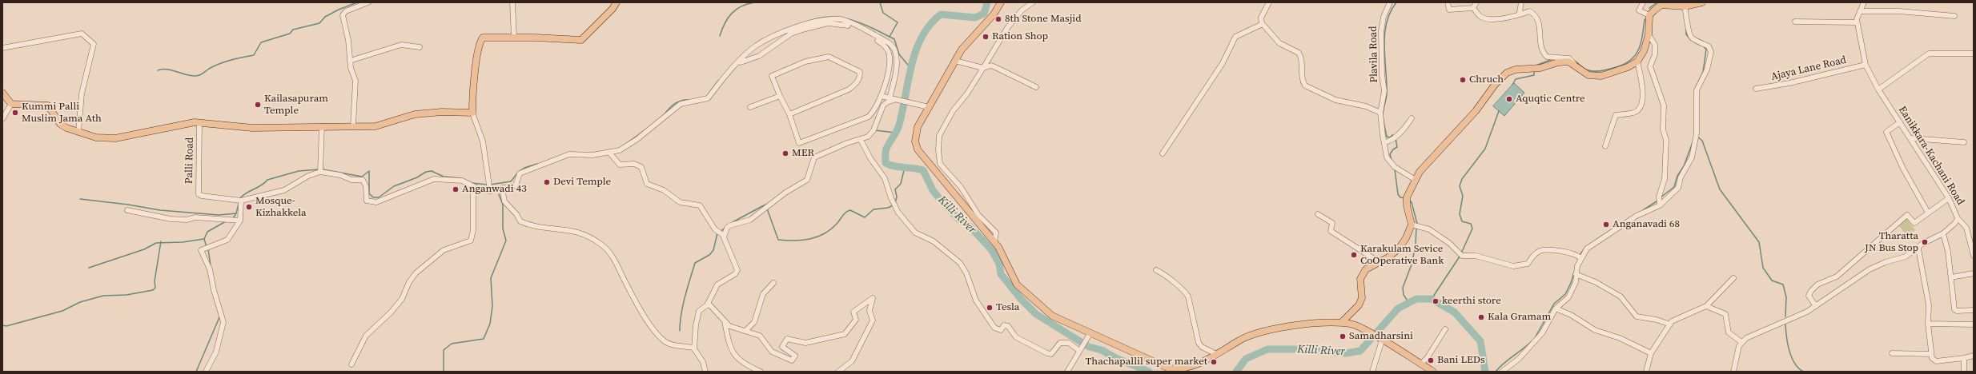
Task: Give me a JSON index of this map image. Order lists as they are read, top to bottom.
{
  "streets": {
    "street": [
      "Plavila Road",
      "Ajaya Lane Road",
      "Eanikkara-Kachani Road",
      "Palli Road"
    ]
  },
  "crossings": [
    ["Ajaya Lane Road", "Eanikkara-Kachani Road"]
  ],
  "water": ["Killi River"],
  "places": [
    "8th Stone Masjid",
    "Ration Shop",
    "Chruch",
    "Aquqtic Centre",
    "Kailasapuram Temple",
    "Kummi Palli Muslim Jama Ath",
    "MER",
    "Devi Temple",
    "Anganwadi 43",
    "Mosque- Kizhakkela",
    "Anganavadi 68",
    "Tharatta JN Bus Stop",
    "Karakulam Sevice CoOperative Bank",
    "keerthi store",
    "Tesla",
    "Kala Gramam",
    "Samadharsini",
    "Bani LEDs",
    "Thachapallil super market"
  ]
}
